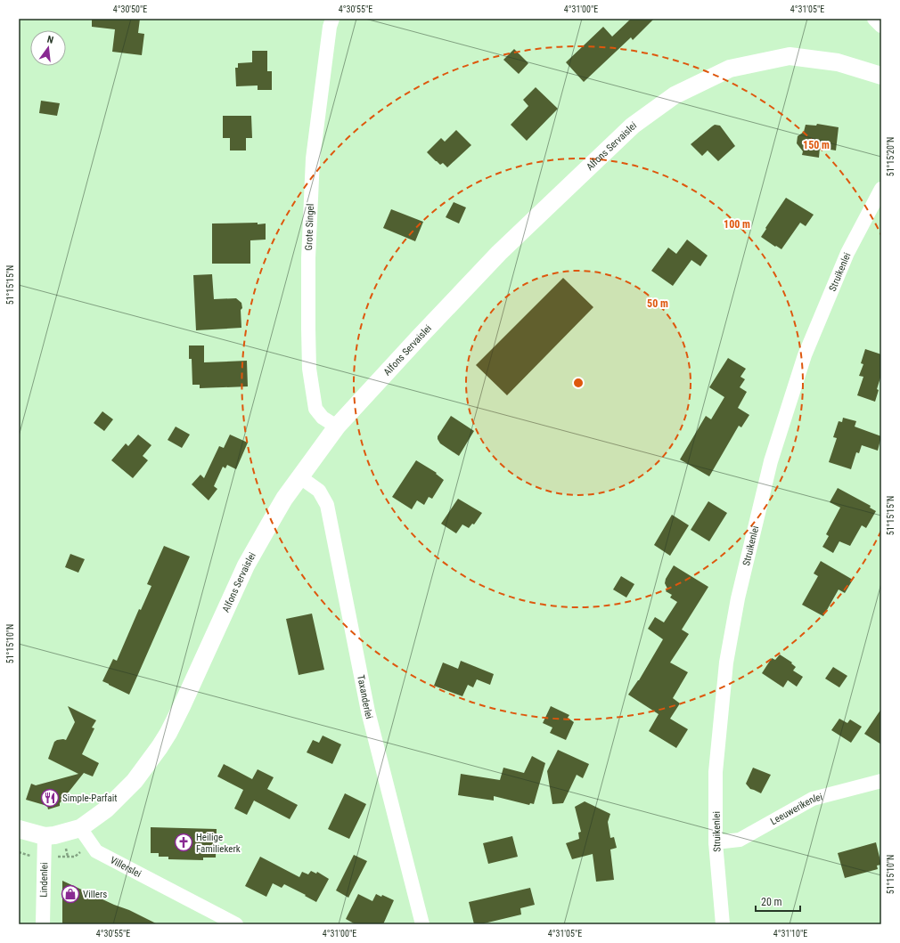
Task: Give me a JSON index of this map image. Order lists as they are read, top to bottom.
{
  "streets": {
    "street": [
      "Alfons Servaislei",
      "Grote Singel",
      "Struikenlei",
      "Taxanderlei",
      "Leeuwerikenlei",
      "Villerslei",
      "Lindenlei"
    ]
  },
  "crossings": [
    ["Alfons Servaislei", "Grote Singel"],
    ["Alfons Servaislei", "Taxanderlei"],
    ["Alfons Servaislei", "Villerslei"],
    ["Struikenlei", "Leeuwerikenlei"]
  ],
  "places": {
    "restaurant": ["Simple-Parfait"],
    "church": ["Heilige Familiekerk"],
    "shop": ["Villers"]
  },
  "scale_bar": "20 m",
  "north": "top",
  "coordinates": [
    "4°30'50\"E",
    "4°30'55\"E",
    "4°31'00\"E",
    "4°31'05\"E",
    "51°15'20\"N",
    "51°15'15\"N",
    "51°15'10\"N",
    "4°31'10\"E"
  ],
  "rings": ["150 m", "100 m", "50 m"]
}
